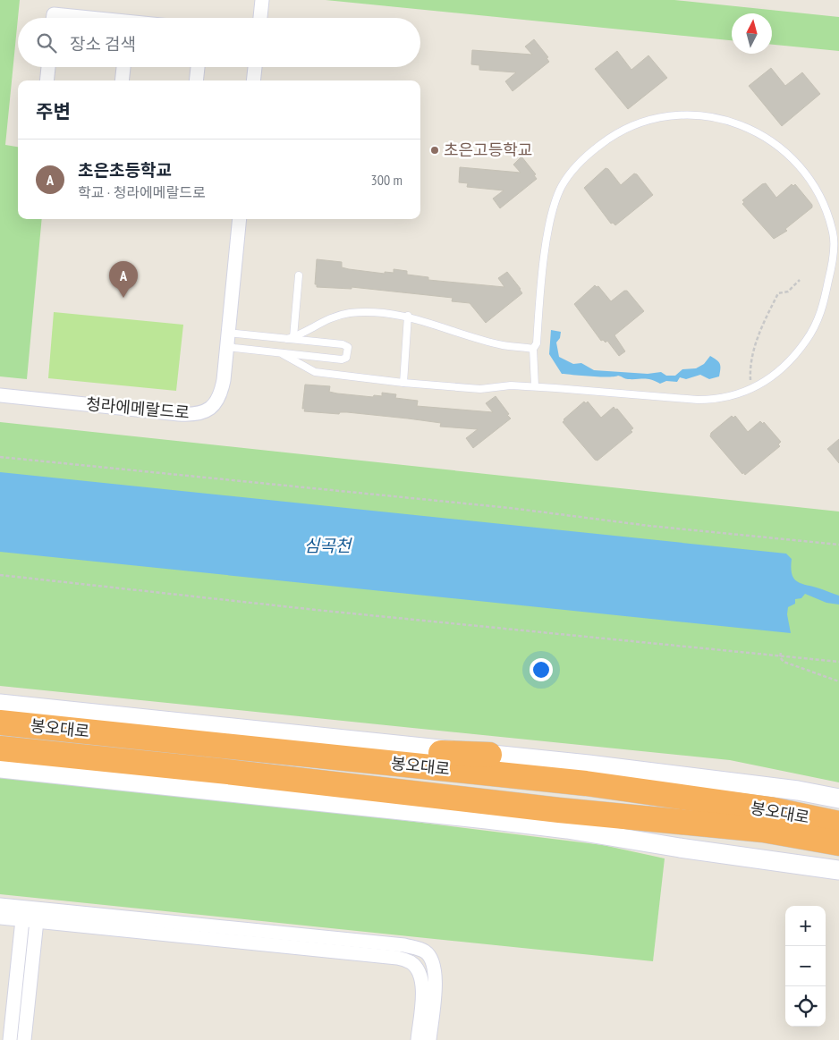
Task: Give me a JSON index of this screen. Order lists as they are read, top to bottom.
{
  "streets": {
    "highway": ["봉오대로"],
    "street": ["청라에메랄드로"]
  },
  "water": ["심곡천"],
  "places": ["초은고등학교"],
  "north": "top",
  "page": {
    "search": "장소 검색",
    "heading": "주변",
    "list": [
      {
        "mark": "A",
        "name": "초은초등학교",
        "note": "학교 · 청라에메랄드로",
        "value": "300 m"
      }
    ],
    "pins": "A",
    "map_buttons": ["+", "−"]
  }
}
